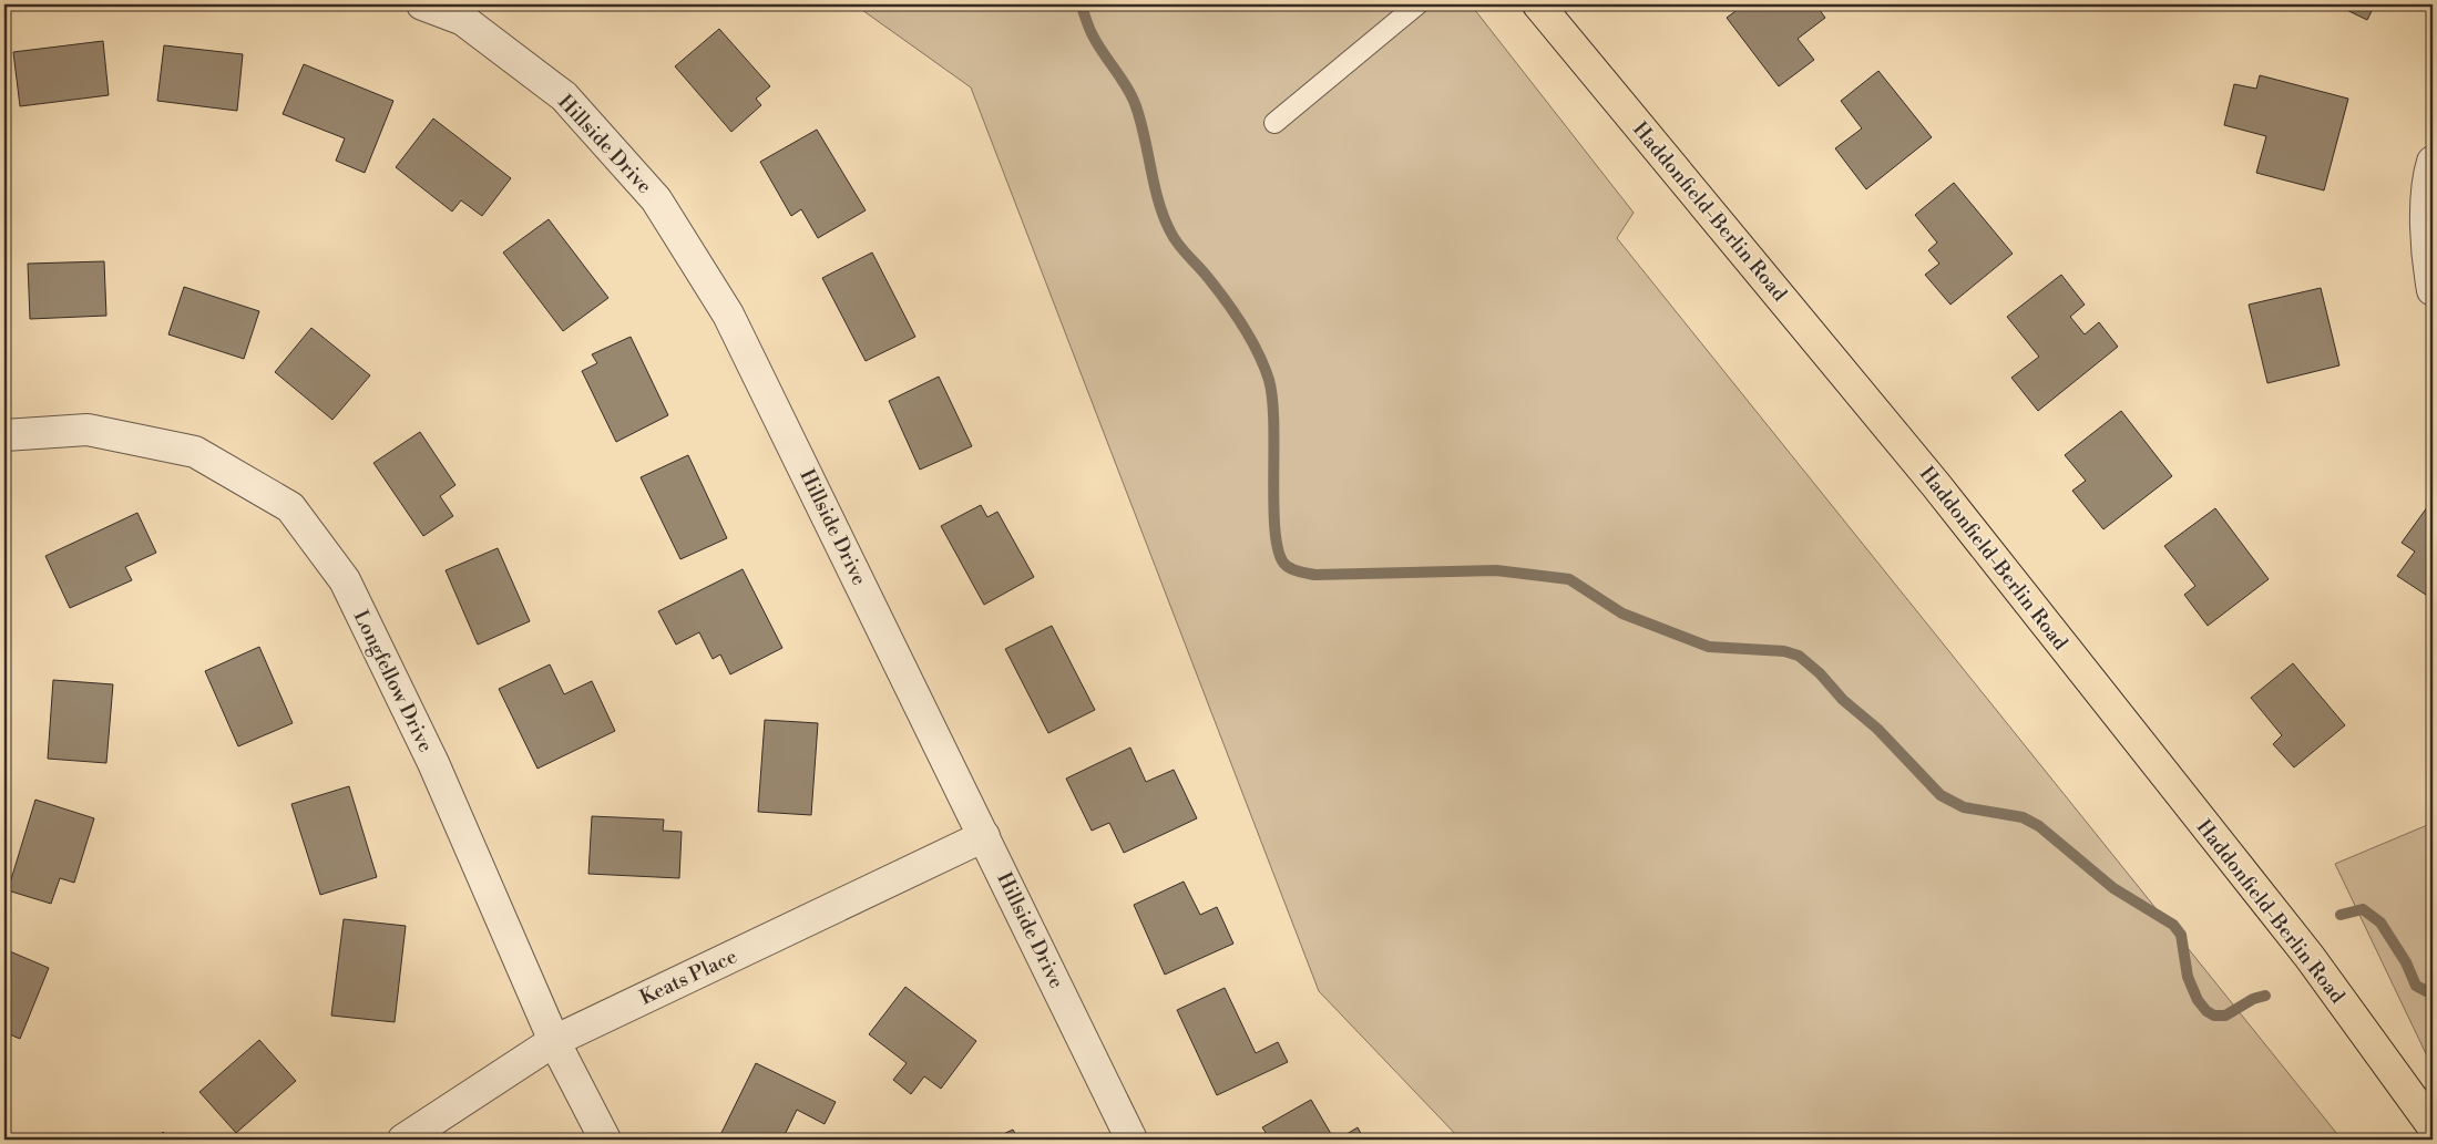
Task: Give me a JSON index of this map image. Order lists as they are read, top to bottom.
{
  "streets": {
    "main road": ["Haddonfield-Berlin Road"],
    "street": ["Hillside Drive", "Longfellow Drive", "Keats Place"]
  },
  "crossings": [
    ["Hillside Drive", "Keats Place"],
    ["Longfellow Drive", "Keats Place"]
  ]
}
